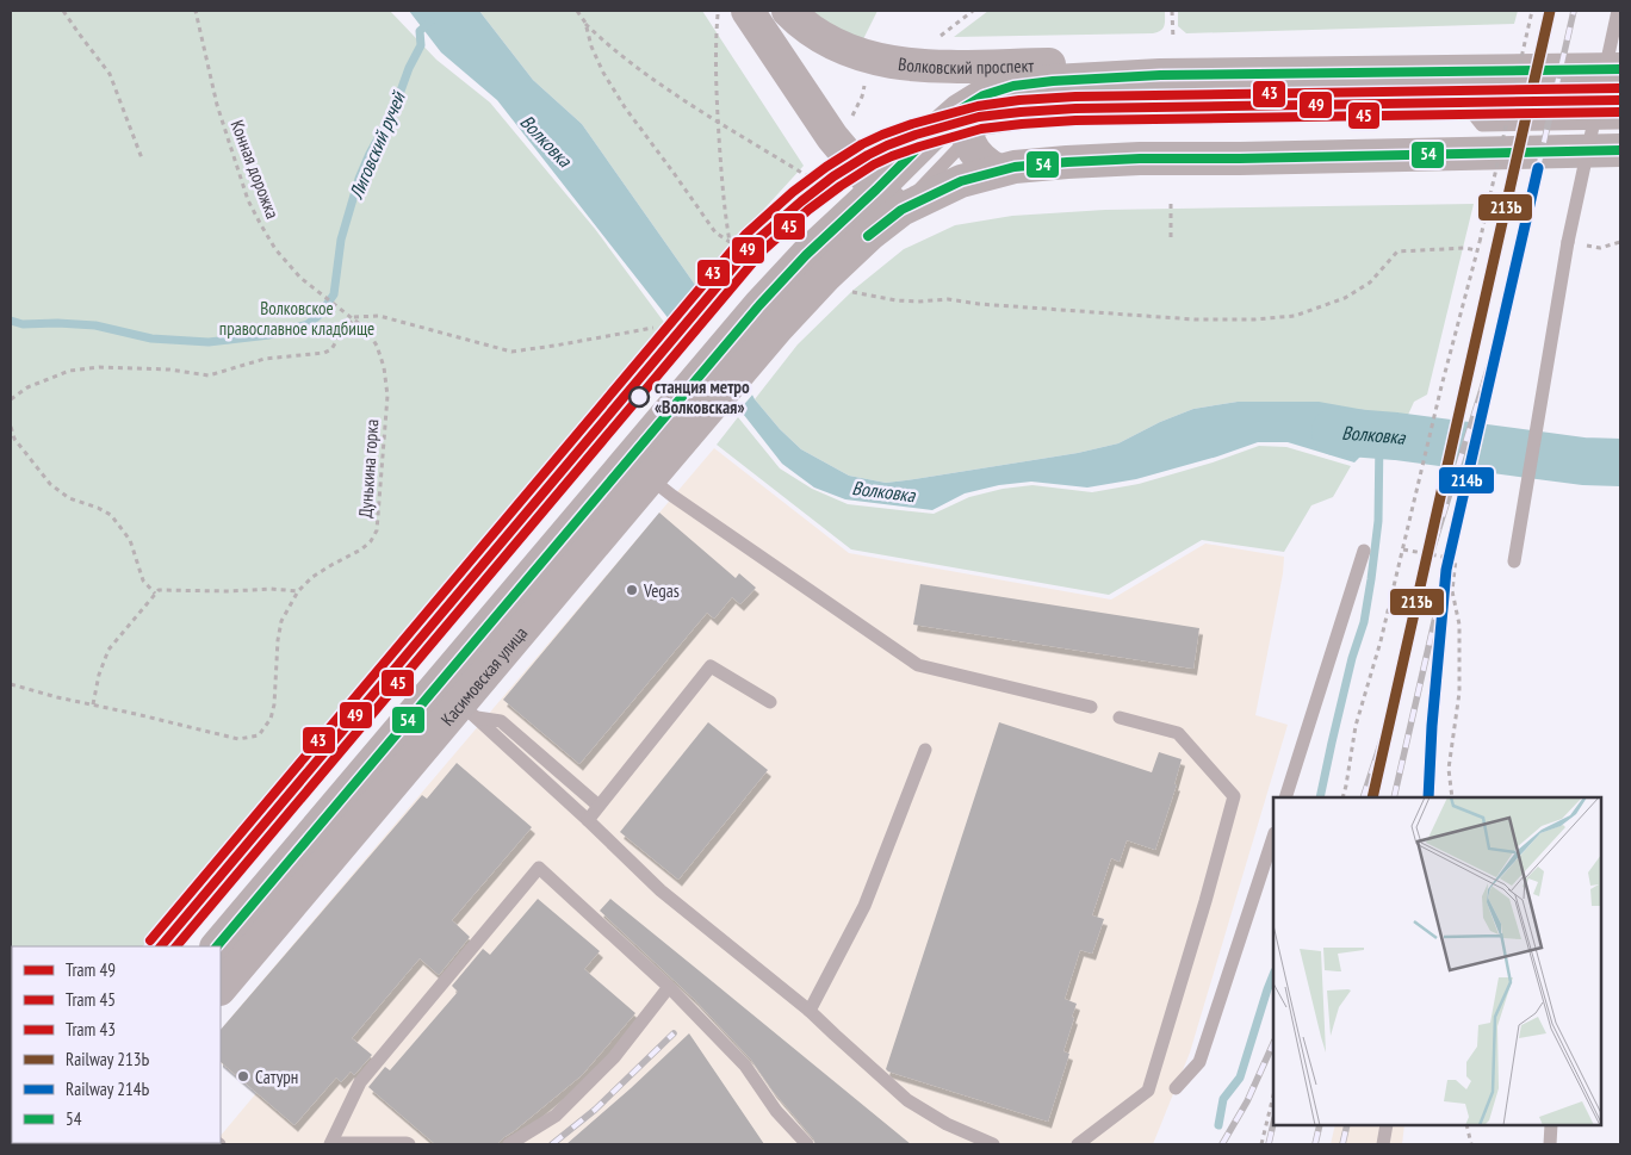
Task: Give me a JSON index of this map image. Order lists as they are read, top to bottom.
{
  "streets": {
    "main road": ["Волковский проспект", "Касимовская улица"],
    "path": ["Конная дорожка", "Дунькина горка"]
  },
  "crossings": [
    ["Конная дорожка", "Дунькина горка"]
  ],
  "water": ["Волковка", "Лиговский ручей"],
  "parks": ["Волковское православное кладбище"],
  "places": ["станция метро «Волковская»", "Vegas", "Сатурн"],
  "lines": [
    "rail line 213Ь",
    "transit line 54",
    "tram line 43",
    "tram line 49",
    "tram line 45",
    "rail line 214Ь"
  ],
  "legend": [
    "Tram 49",
    "Tram 45",
    "Tram 43",
    "Railway 213Ь",
    "Railway 214Ь",
    "54"
  ]
}
